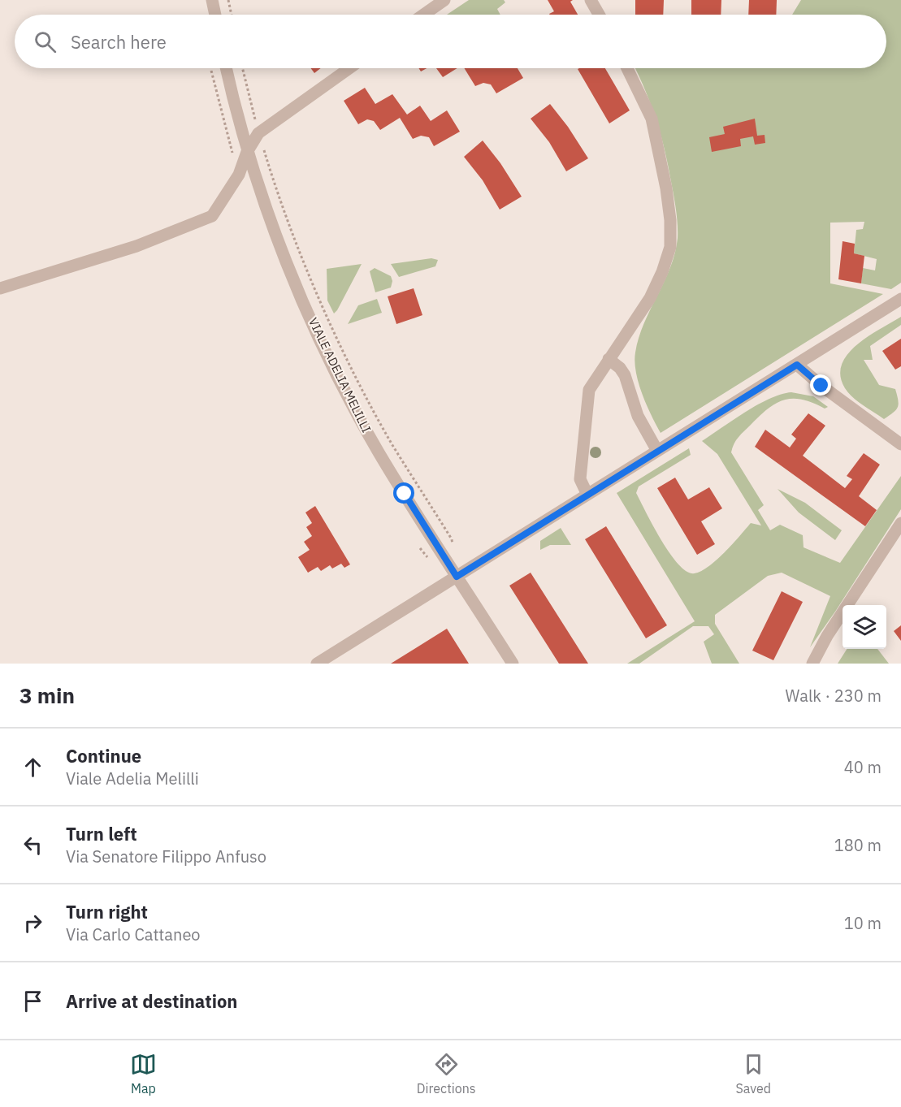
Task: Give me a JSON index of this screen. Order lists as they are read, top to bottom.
{
  "streets": {
    "street": ["VIALE ADELIA MELILLI"]
  },
  "page": {
    "search": "Search here",
    "heading": ["3 min", "Walk · 230 m"],
    "list": [
      ["Continue", "Viale Adelia Melilli", "40 m"],
      ["Turn left", "Via Senatore Filippo Anfuso", "180 m"],
      ["Turn right", "Via Carlo Cattaneo", "10 m"],
      "Arrive at destination"
    ],
    "nav": ["Map", "Directions", "Saved"]
  }
}
